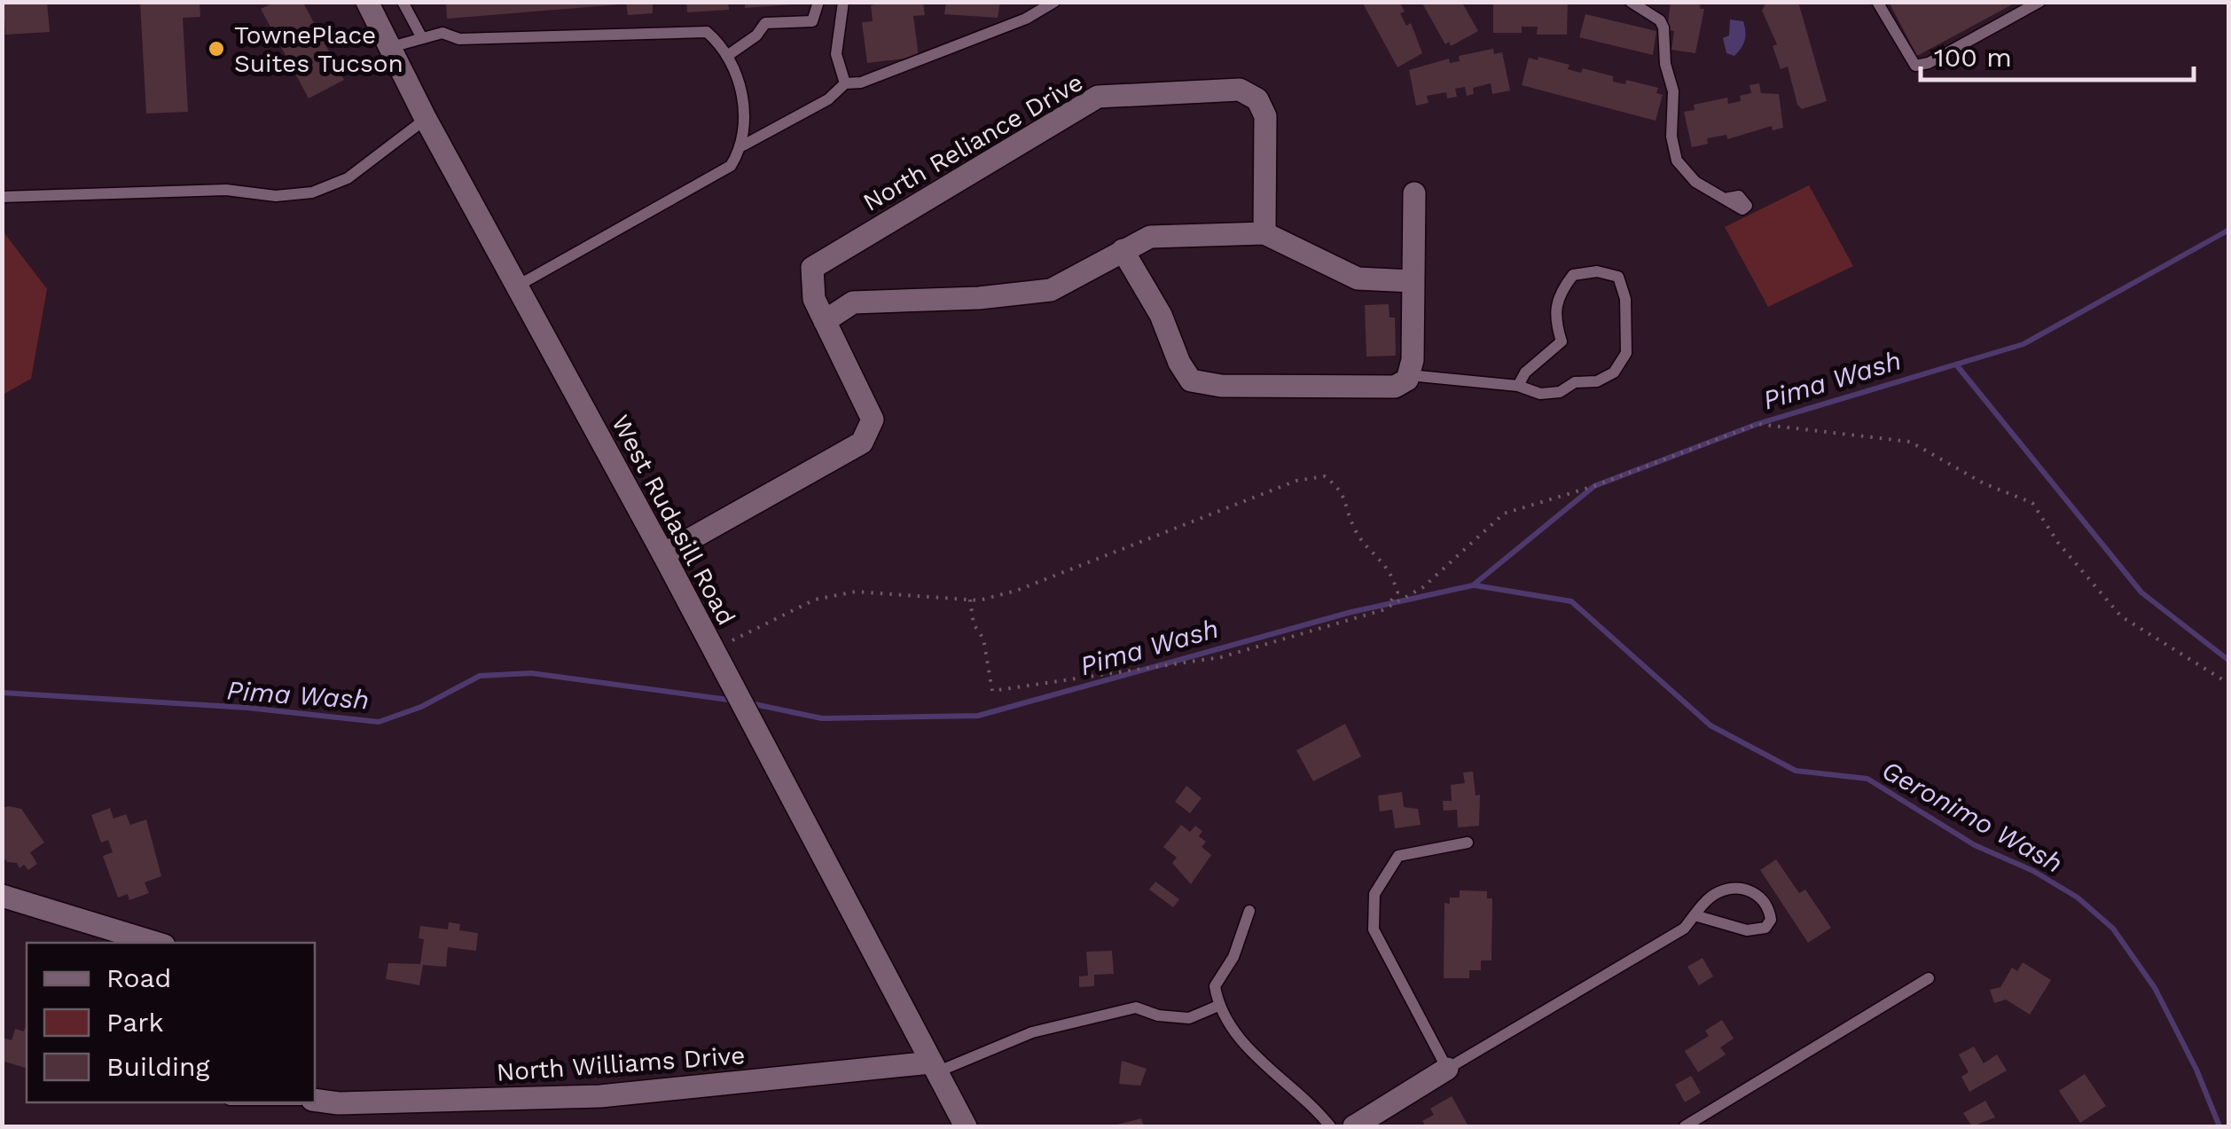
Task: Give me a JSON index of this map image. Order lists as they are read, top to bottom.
{
  "streets": {
    "street": ["North Reliance Drive", "West Rudasill Road", "North Williams Drive"]
  },
  "crossings": [
    ["West Rudasill Road", "North Williams Drive"]
  ],
  "water": ["Pima Wash", "Geronimo Wash"],
  "places": ["TownePlace Suites Tucson"],
  "legend": ["Road", "Park", "Building"],
  "scale_bar": "100 m"
}
